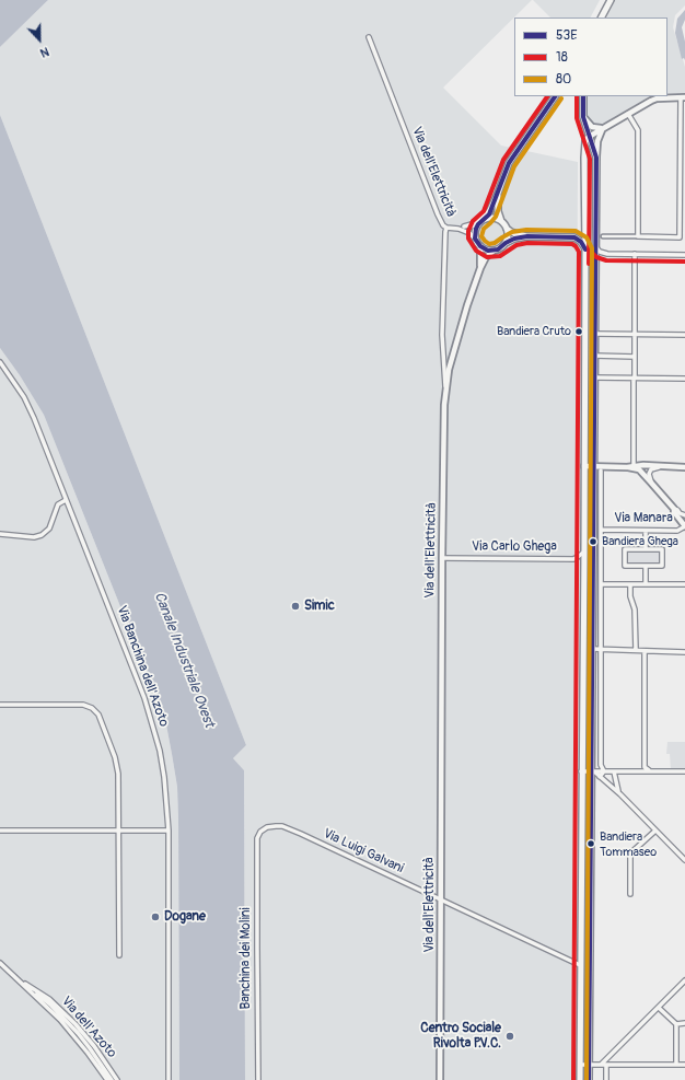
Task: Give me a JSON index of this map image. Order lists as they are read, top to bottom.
{
  "streets": {
    "street": [
      "Via dell'Elettricità",
      "Via Manara",
      "Via Carlo Ghega",
      "Via Banchina dell'Azoto",
      "Via Luigi Galvani",
      "Banchina dei Molini",
      "Via dell'Azoto"
    ]
  },
  "crossings": [
    ["Via dell'Elettricità", "Via Carlo Ghega"],
    ["Via dell'Elettricità", "Via Luigi Galvani"],
    ["Via Luigi Galvani", "Banchina dei Molini"]
  ],
  "water": ["Canale Industriale Ovest"],
  "places": [
    "Bandiera Cruto",
    "Bandiera Ghega",
    "Simic",
    "Bandiera Tommaseo",
    "Dogane",
    "Centro Sociale Rivolta P.V.C."
  ],
  "lines": ["transit line 53E", "transit line 18", "transit line 80"],
  "legend": ["53E", "18", "80"],
  "north": "bottom"
}
